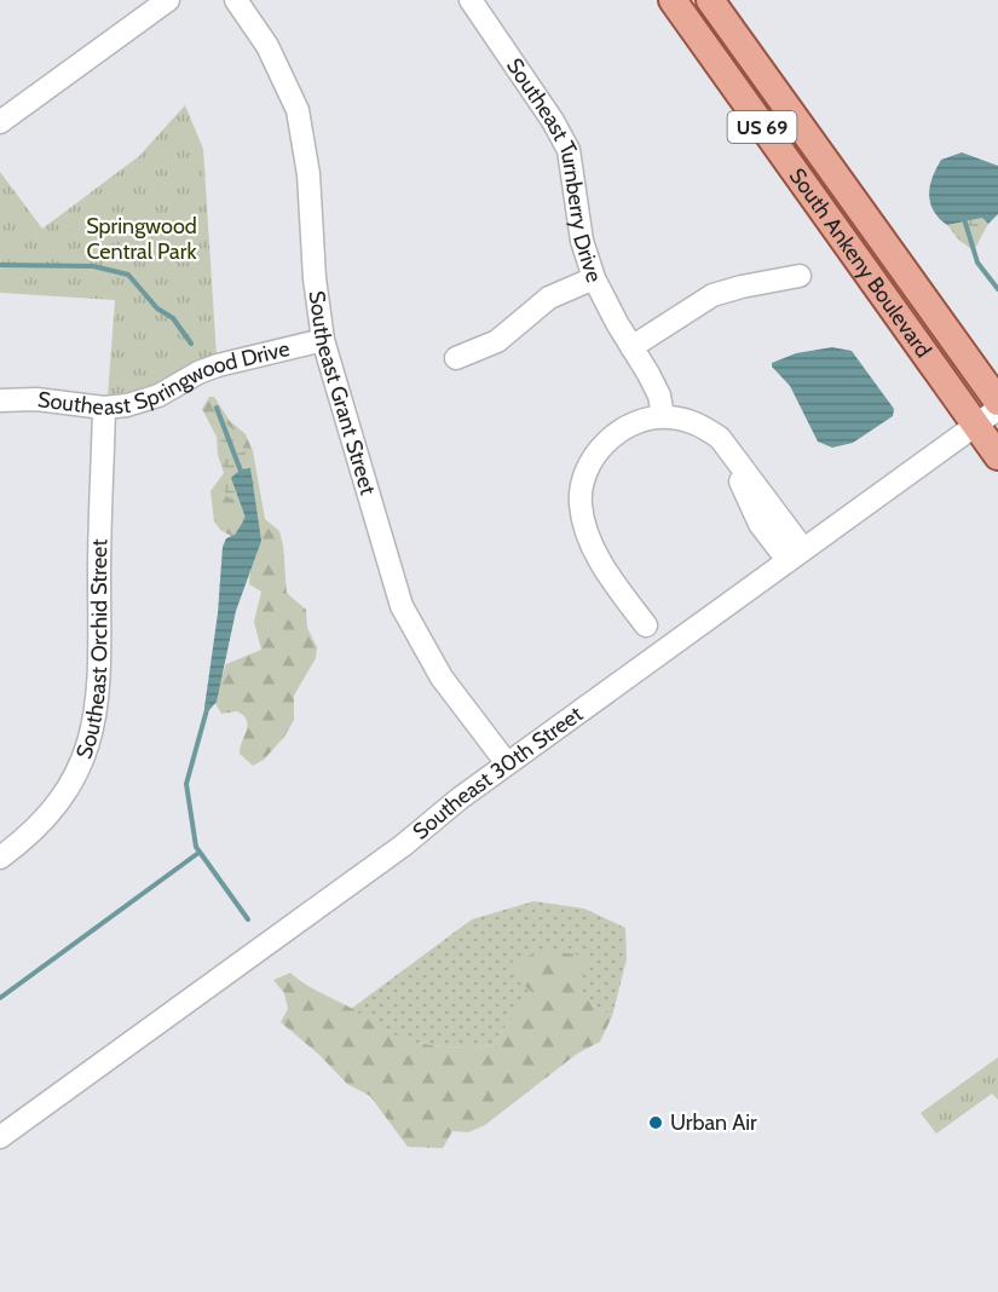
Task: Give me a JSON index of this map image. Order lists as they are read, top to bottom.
{
  "streets": {
    "main road": ["US 69", "South Ankeny Boulevard"],
    "street": [
      "Southeast Turnberry Drive",
      "Southeast Springwood Drive",
      "Southeast Grant Street",
      "Southeast Orchid Street",
      "Southeast 30th Street"
    ]
  },
  "crossings": [
    ["South Ankeny Boulevard", "Southeast 30th Street"],
    ["Southeast Springwood Drive", "Southeast Grant Street"],
    ["Southeast Springwood Drive", "Southeast Orchid Street"],
    ["Southeast Grant Street", "Southeast 30th Street"]
  ],
  "parks": ["Springwood Central Park"],
  "places": ["Urban Air"]
}
